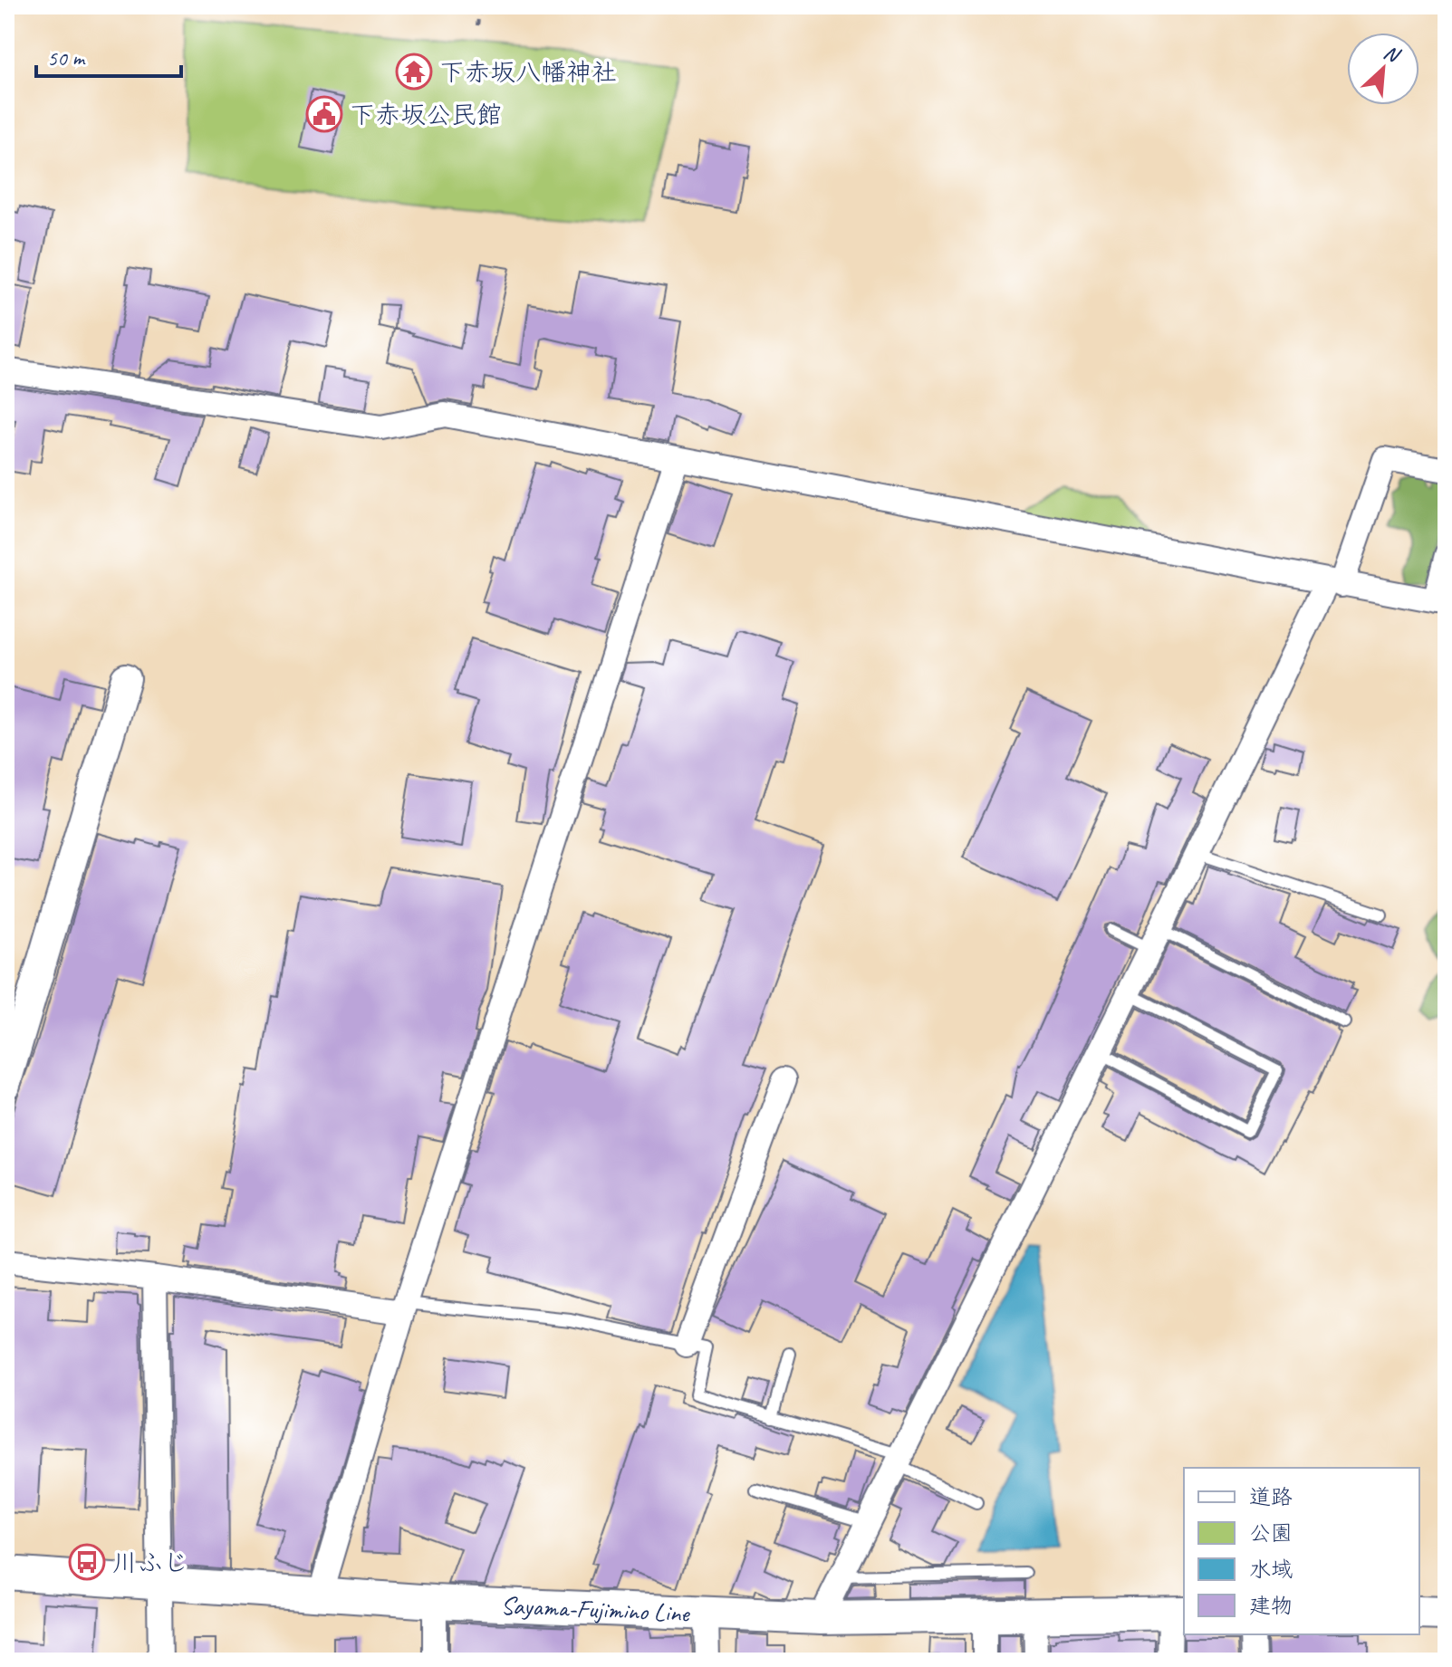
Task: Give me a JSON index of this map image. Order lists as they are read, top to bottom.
{
  "streets": {
    "main road": ["Sayama-Fujimino Line"]
  },
  "places": {
    "temple": ["下赤坂八幡神社"],
    "public building": ["下赤坂公民館"],
    "bus stop": ["川ふじ"]
  },
  "legend": [
    "道路",
    "公園",
    "水域",
    "建物"
  ],
  "scale_bar": "50 m",
  "north": "top right"
}
